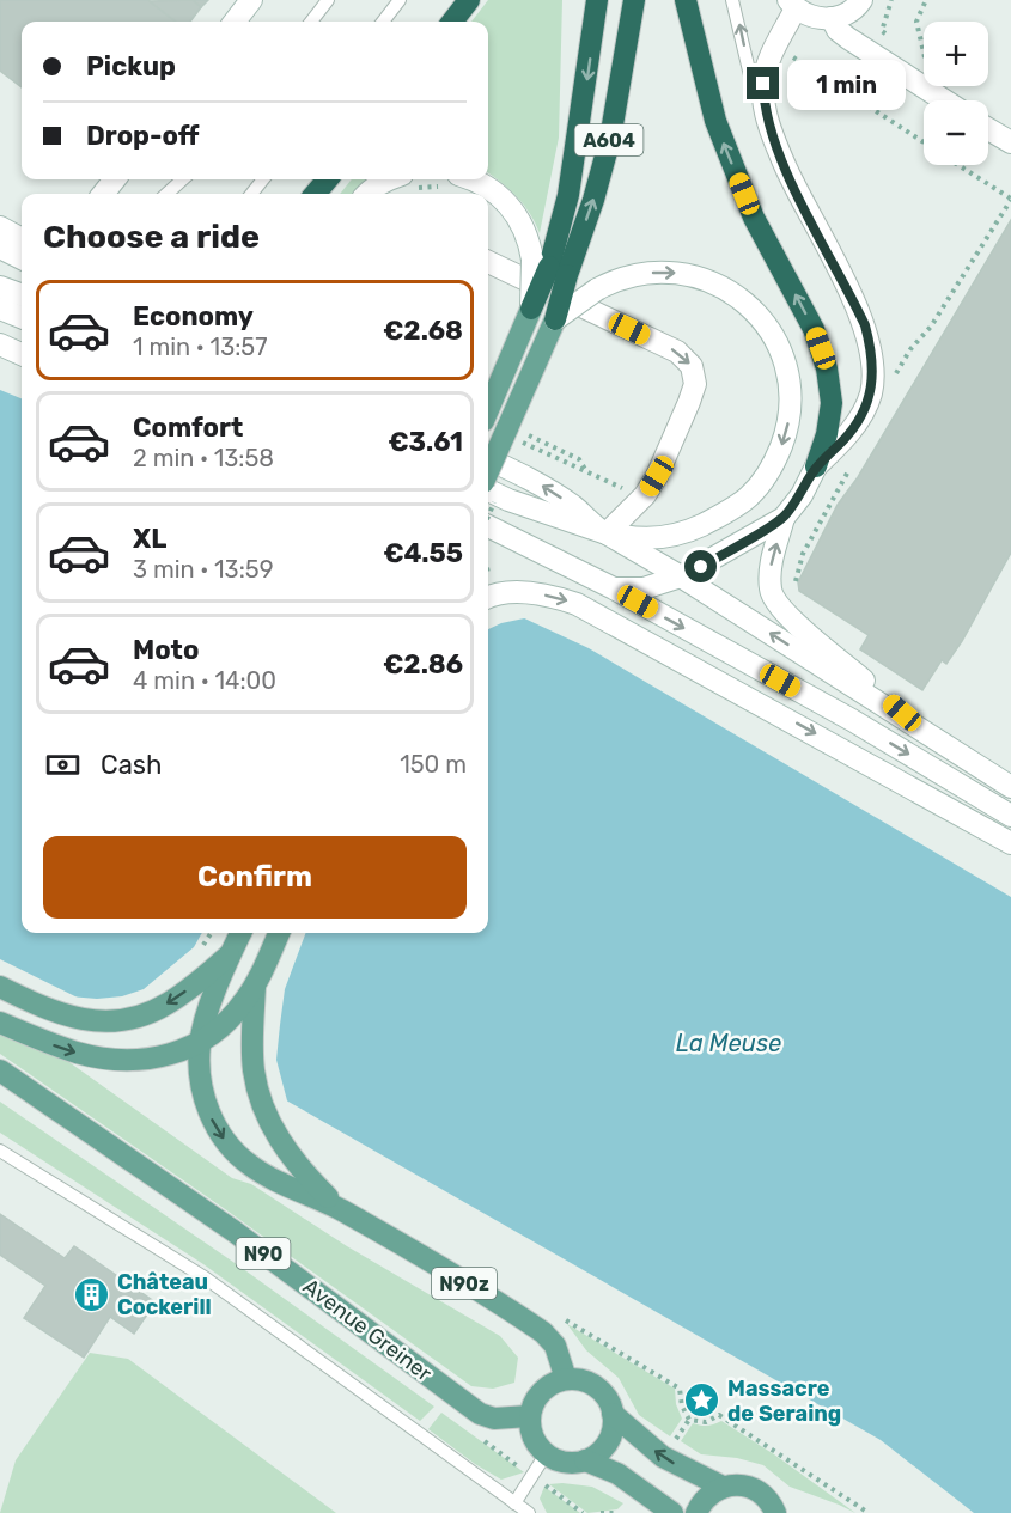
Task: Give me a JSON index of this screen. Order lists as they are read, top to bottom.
{
  "streets": {
    "highway": ["A604"],
    "main road": ["N90", "N90z", "Avenue Greiner"]
  },
  "crossings": [
    ["N90z", "Avenue Greiner"]
  ],
  "water": ["La Meuse"],
  "places": {
    "building": ["Château Cockerill"],
    "place": ["Massacre de Seraing"]
  },
  "page": {
    "map_buttons": ["+", "−"],
    "banner": ["Pickup", "Drop-off"],
    "bubble": "1 min",
    "heading": "Choose a ride",
    "list": [
      {
        "name": "Economy",
        "note": "1 min · 13:57",
        "value": "€2.68"
      },
      {
        "name": "Comfort",
        "note": "2 min · 13:58",
        "value": "€3.61"
      },
      {
        "name": "XL",
        "note": "3 min · 13:59",
        "value": "€4.55"
      },
      {
        "name": "Moto",
        "note": "4 min · 14:00",
        "value": "€2.86"
      }
    ],
    "pay": ["Cash", "150 m"],
    "buttons": "Confirm"
  }
}
